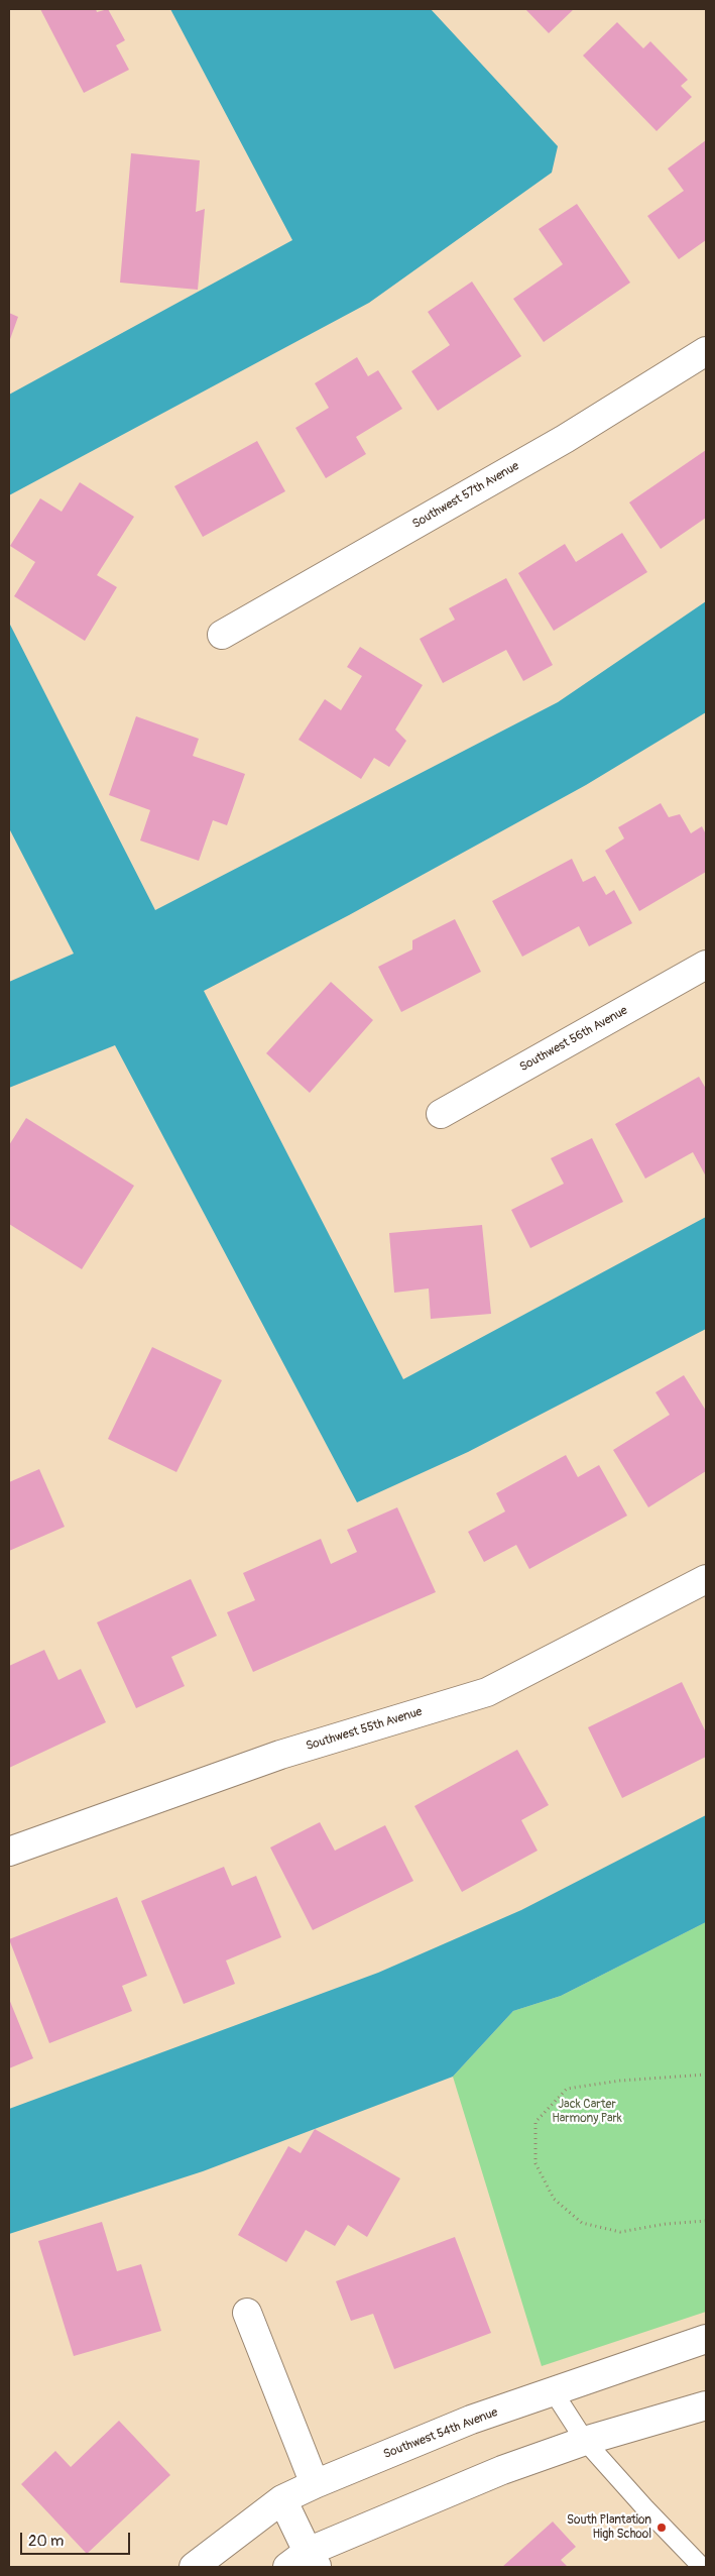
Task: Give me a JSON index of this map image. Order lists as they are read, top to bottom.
{
  "streets": {
    "street": [
      "Southwest 57th Avenue",
      "Southwest 56th Avenue",
      "Southwest 55th Avenue",
      "Southwest 54th Avenue"
    ]
  },
  "parks": ["Jack Carter Harmony Park"],
  "places": ["South Plantation High School"],
  "scale_bar": "20 m"
}
